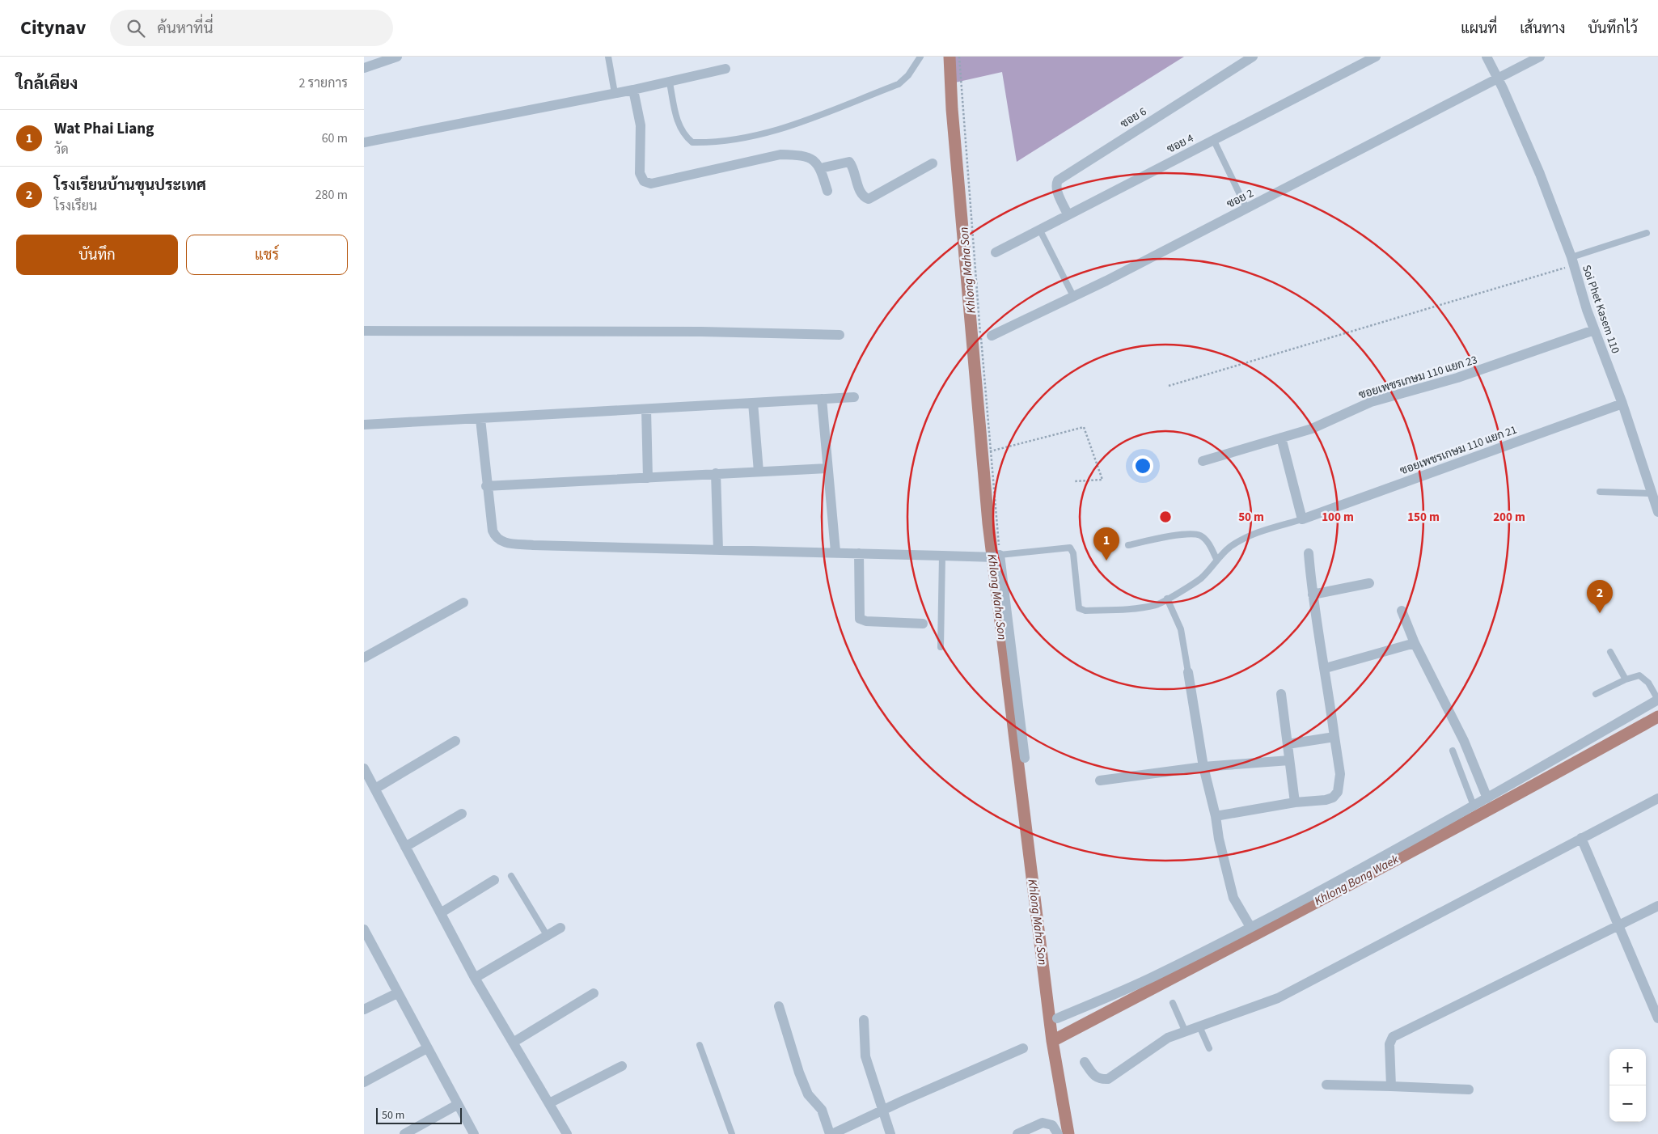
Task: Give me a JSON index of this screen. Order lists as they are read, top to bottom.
{
  "streets": {
    "street": [
      "ซอย 6",
      "ซอย 4",
      "ซอย 2",
      "Soi Phet Kasem 110",
      "ซอยเพชรเกษม 110 แยก 23",
      "ซอยเพชรเกษม 110 แยก 21"
    ]
  },
  "crossings": [
    ["ซอย 6", "ซอย 4"],
    ["ซอย 2", "Soi Phet Kasem 110"],
    ["Soi Phet Kasem 110", "ซอยเพชรเกษม 110 แยก 23"],
    ["Soi Phet Kasem 110", "ซอยเพชรเกษม 110 แยก 21"]
  ],
  "water": ["Khlong Maha Son", "Khlong Bang Waek"],
  "scale_bar": "50 m",
  "page": {
    "header": "Citynav",
    "search": "ค้นหาที่นี่",
    "nav": ["แผนที่", "เส้นทาง", "บันทึกไว้"],
    "heading": ["ใกล้เคียง", "2 รายการ"],
    "list": [
      {
        "mark": "1",
        "name": "Wat Phai Liang",
        "note": "วัด",
        "value": "60 m"
      },
      {
        "mark": "2",
        "name": "โรงเรียนบ้านขุนประเทศ",
        "note": "โรงเรียน",
        "value": "280 m"
      }
    ],
    "buttons": ["บันทึก", "แชร์"],
    "pins": ["1", "2"],
    "map_buttons": ["+", "−"],
    "scale": "50 m"
  },
  "rings": [
    "50 m",
    "100 m",
    "150 m",
    "200 m"
  ]
}
